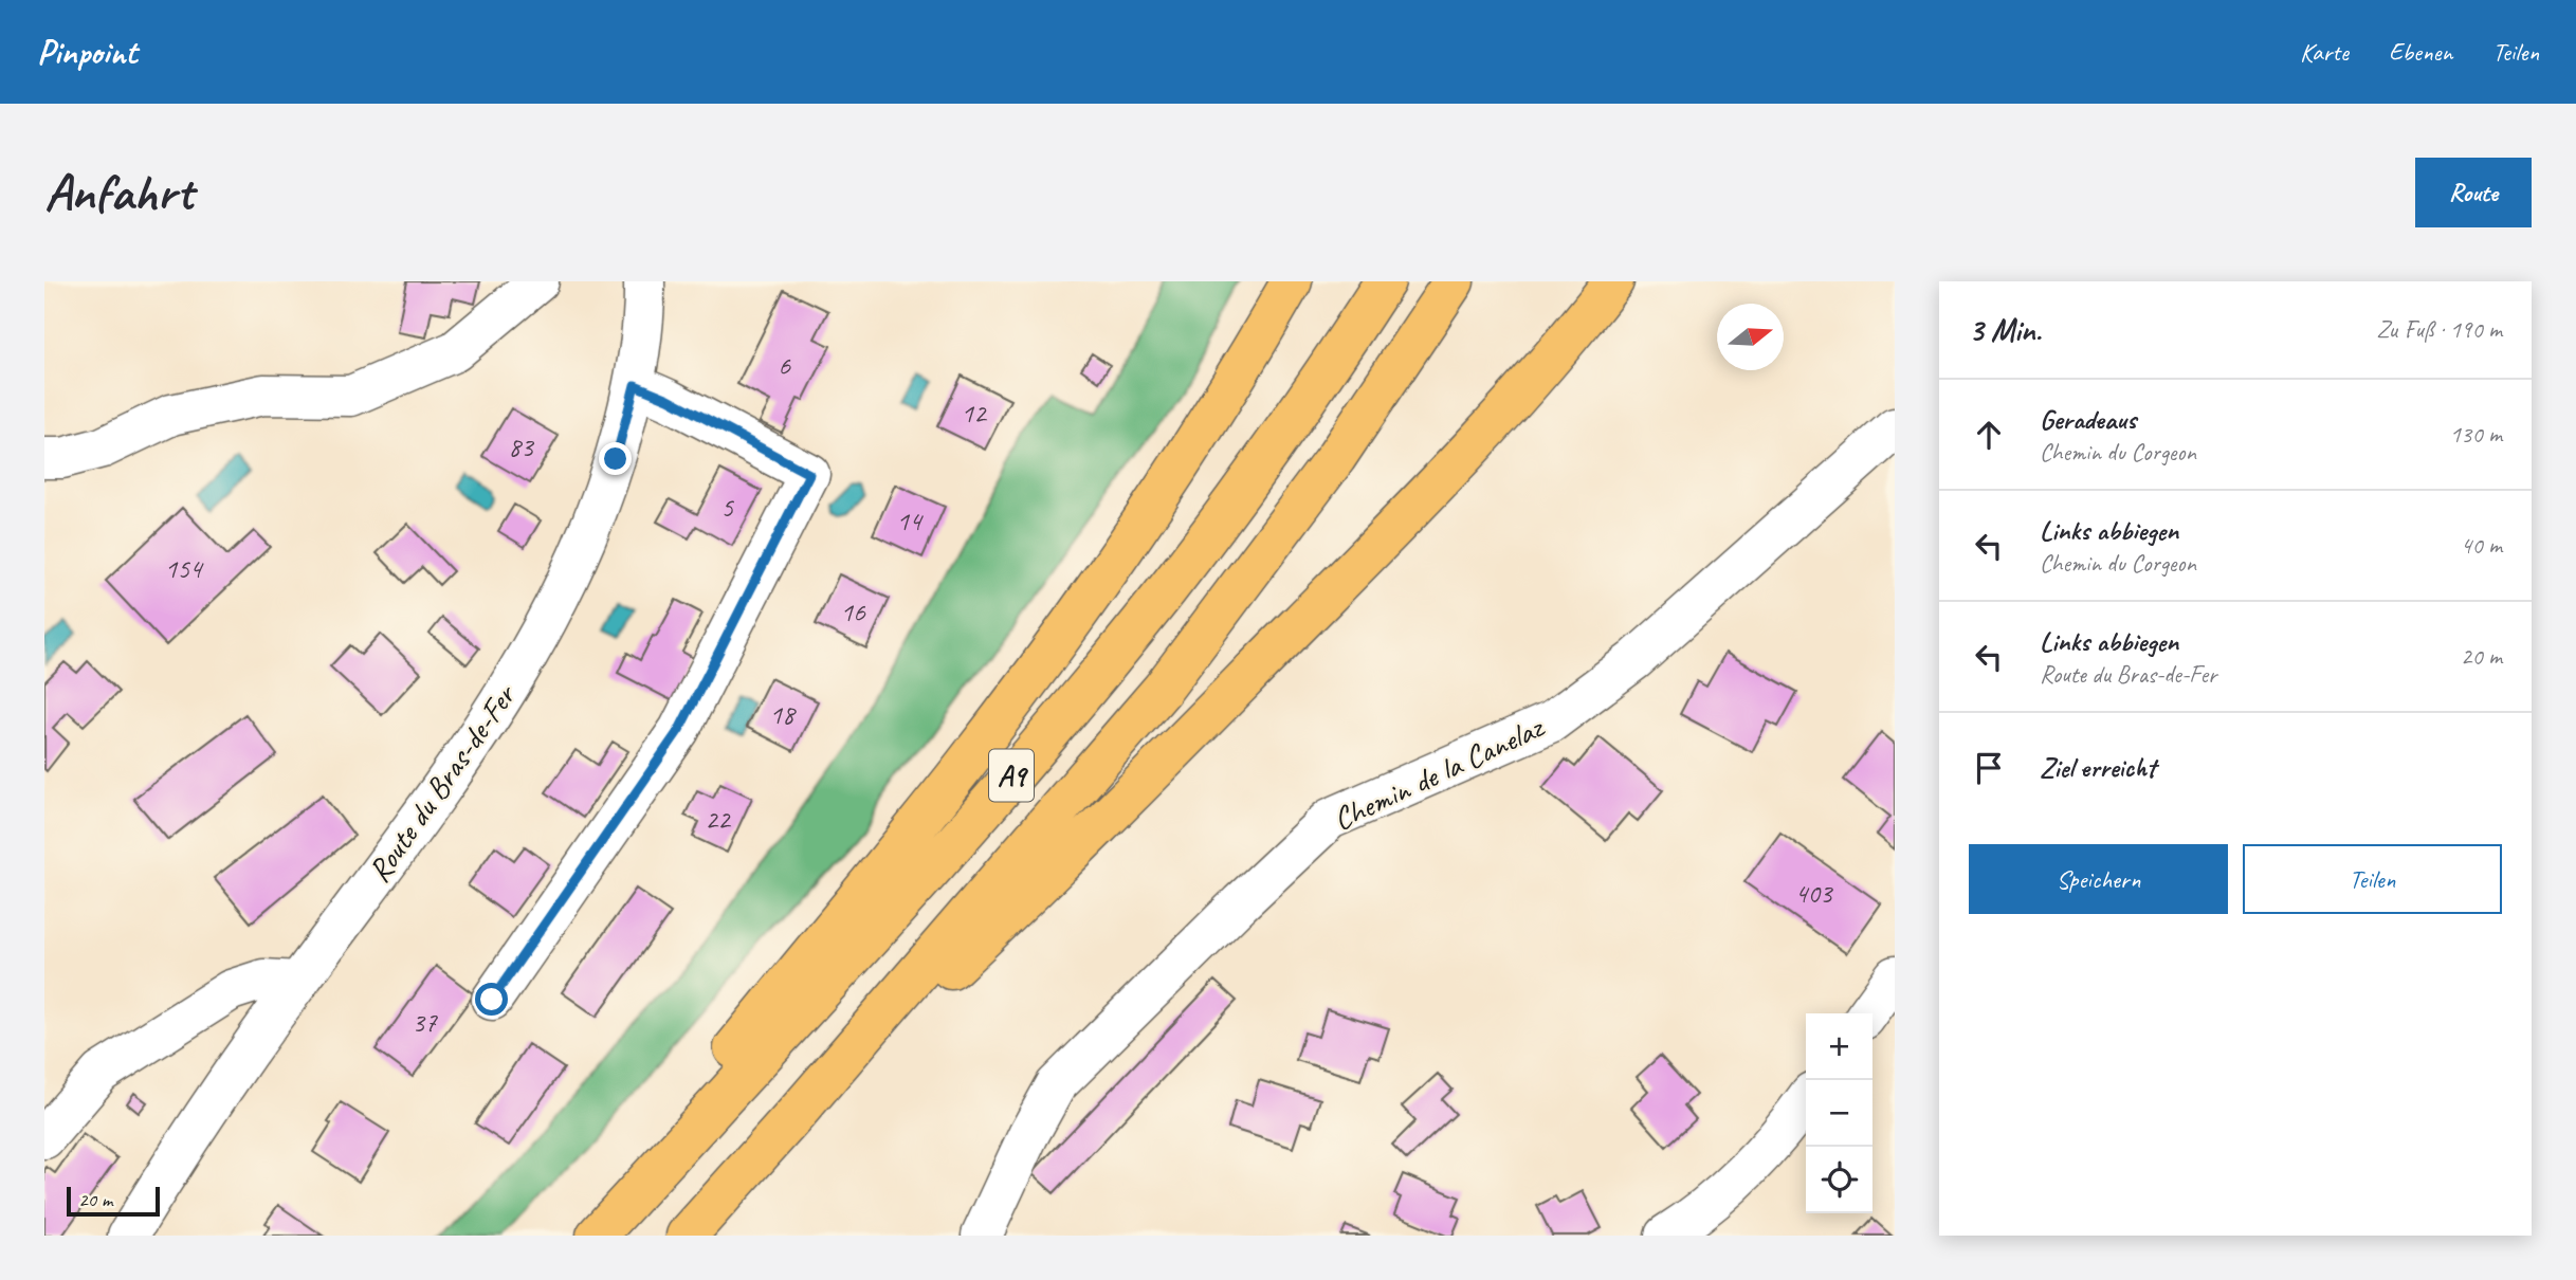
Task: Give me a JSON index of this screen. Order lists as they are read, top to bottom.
{
  "streets": {
    "highway": ["A9"],
    "street": ["Chemin de la Canelaz", "Route du Bras-de-Fer"]
  },
  "house_numbers": [
    "6",
    "12",
    "83",
    "5",
    "14",
    "154",
    "16",
    "18",
    "22",
    "403",
    "37"
  ],
  "scale_bar": "20 m",
  "north": "right",
  "page": {
    "header": "Pinpoint",
    "nav": ["Karte", "Ebenen", "Teilen"],
    "buttons": [
      "Route",
      ["Speichern", "Teilen"]
    ],
    "title": "Anfahrt",
    "heading": ["3 Min.", "Zu Fuß · 190 m"],
    "list": [
      ["Geradeaus", "Chemin du Corgeon", "130 m"],
      ["Links abbiegen", "Chemin du Corgeon", "40 m"],
      ["Links abbiegen", "Route du Bras-de-Fer", "20 m"],
      "Ziel erreicht"
    ],
    "map_buttons": ["+", "−"],
    "scale": "20 m"
  }
}
